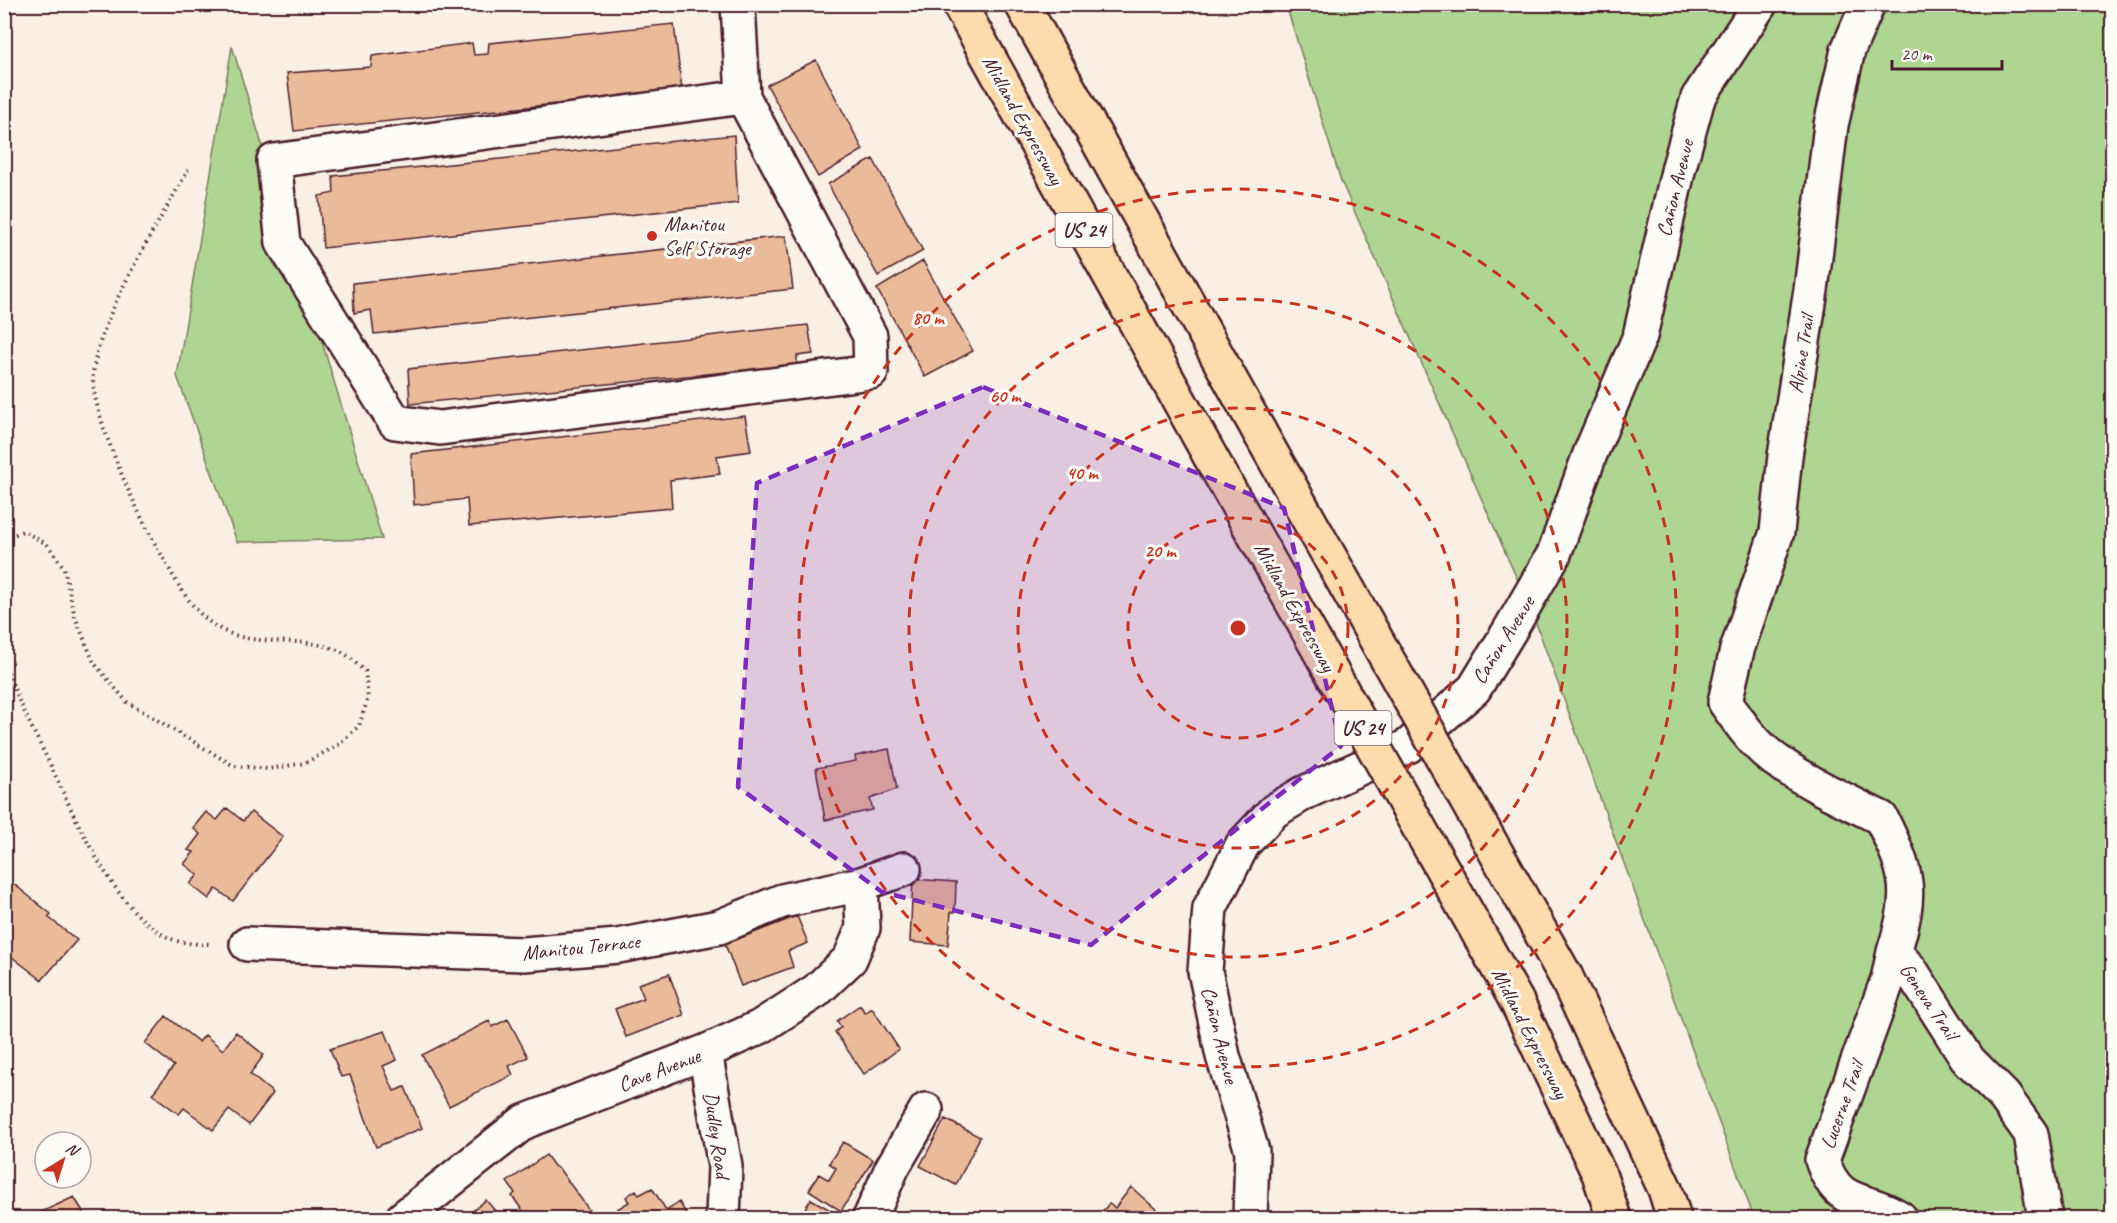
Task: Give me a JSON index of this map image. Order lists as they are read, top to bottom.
{
  "streets": {
    "highway": ["Midland Expressway", "US 24"],
    "street": [
      "Cañon Avenue",
      "Alpine Trail",
      "Manitou Terrace",
      "Geneva Trail",
      "Cave Avenue",
      "Lucerne Trail",
      "Dudley Road"
    ]
  },
  "crossings": [
    ["Alpine Trail", "Geneva Trail"],
    ["Manitou Terrace", "Cave Avenue"],
    ["Geneva Trail", "Lucerne Trail"],
    ["Cave Avenue", "Dudley Road"]
  ],
  "places": ["Manitou Self Storage"],
  "scale_bar": "20 m",
  "north": "top right",
  "rings": [
    "80 m",
    "60 m",
    "40 m",
    "20 m"
  ]
}
